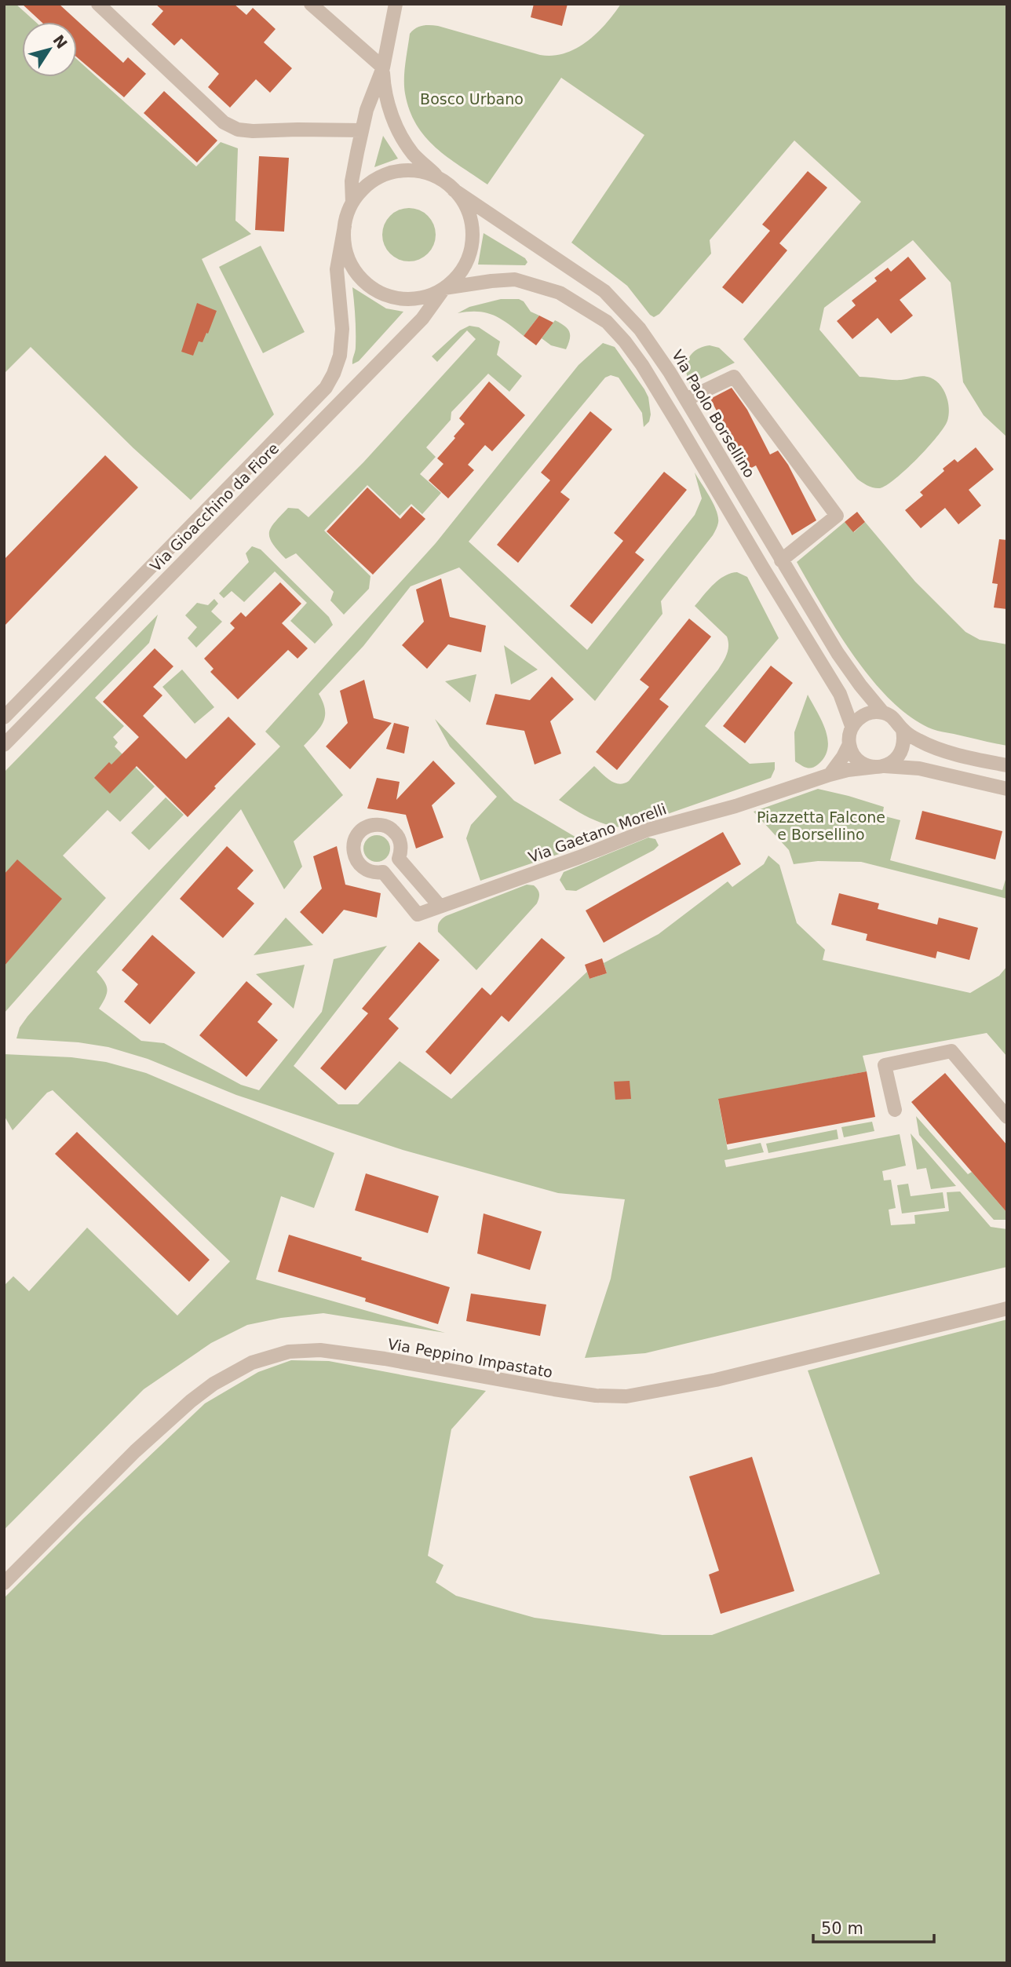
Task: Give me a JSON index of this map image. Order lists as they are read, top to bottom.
{
  "streets": {
    "street": [
      "Via Paolo Borsellino",
      "Via Gioacchino da Fiore",
      "Via Gaetano Morelli",
      "Via Peppino Impastato"
    ]
  },
  "crossings": [
    ["Via Paolo Borsellino", "Via Gioacchino da Fiore"],
    ["Via Paolo Borsellino", "Via Gaetano Morelli"]
  ],
  "parks": ["Bosco Urbano", "Piazzetta Falcone e Borsellino"],
  "scale_bar": "50 m",
  "north": "top right"
}
